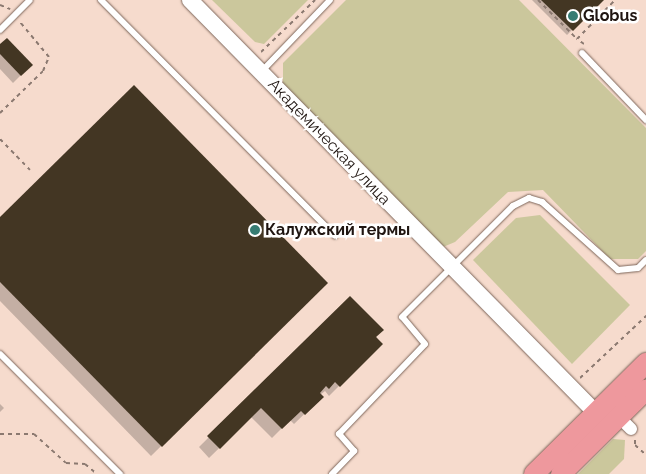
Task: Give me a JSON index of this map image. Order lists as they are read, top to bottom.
{
  "streets": {
    "street": ["Академическая улица"]
  },
  "places": ["Globus", "Калужский термы"]
}
